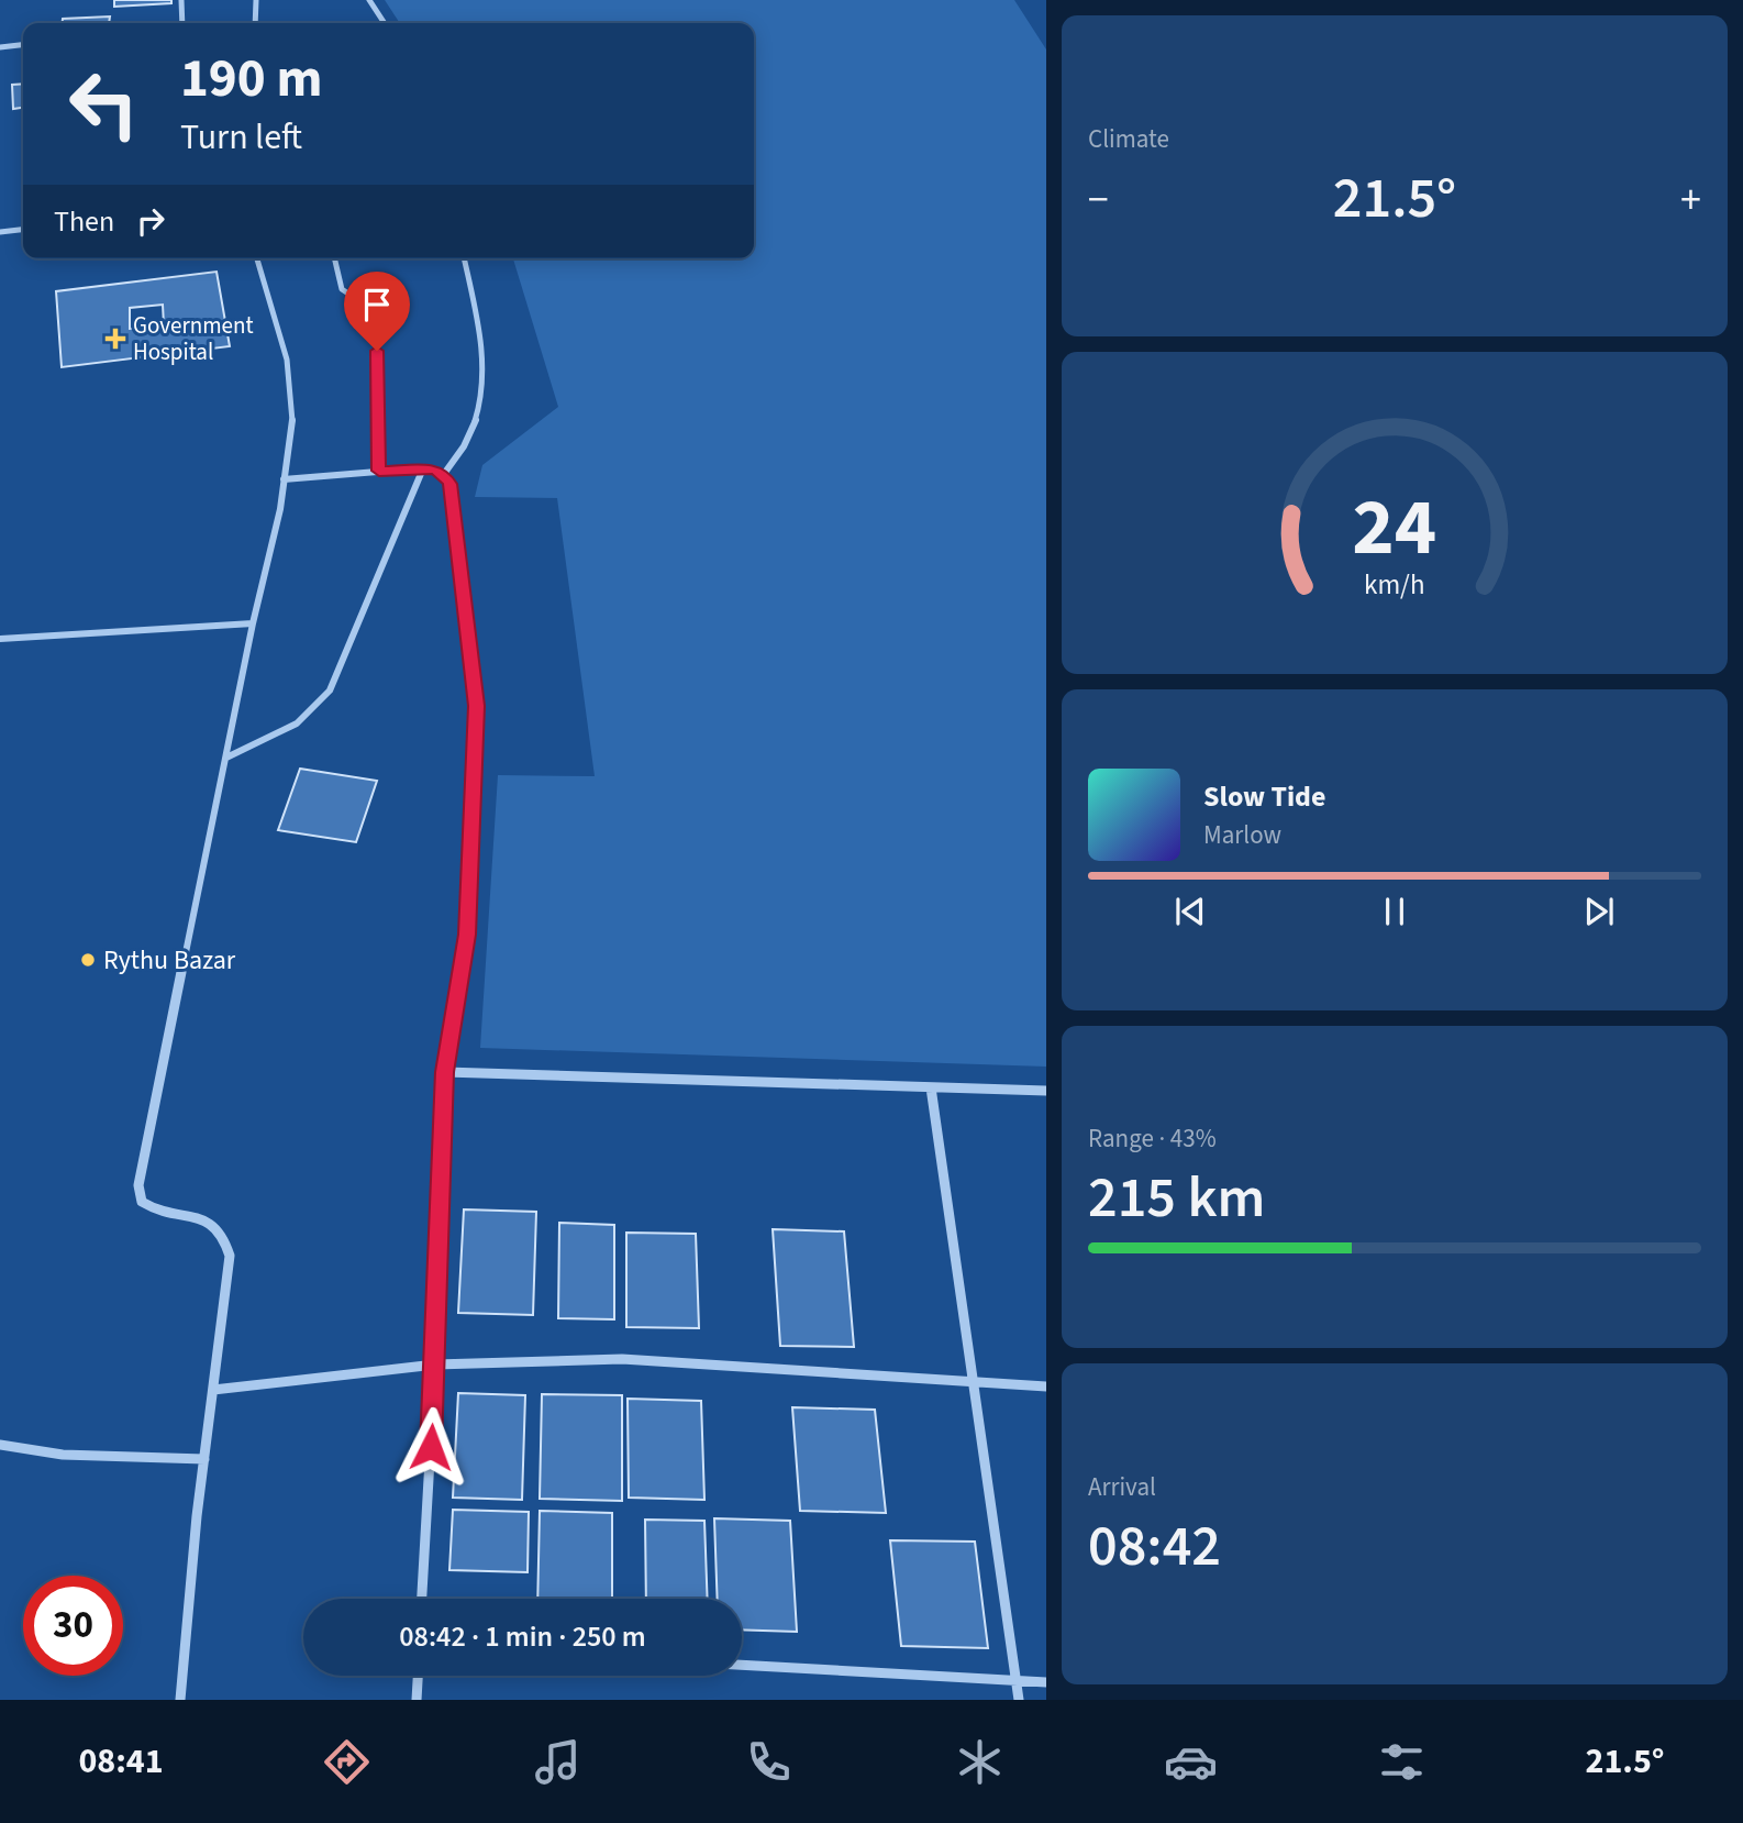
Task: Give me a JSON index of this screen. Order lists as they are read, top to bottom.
{
  "places": {
    "health": ["Government Hospital"],
    "other": ["Rythu Bazar"]
  },
  "page": {
    "tile": [
      "Climate",
      ["Range · 43%", "215 km"],
      ["Arrival", "08:42"]
    ],
    "turn": ["190 m", "Turn left"],
    "heat": ["−", "21.5°", "+"],
    "then": "Then",
    "song": ["Slow Tide", "Marlow"],
    "limit": "30",
    "trip": "08:42 · 1 min · 250 m",
    "tabs": ["08:41", "21.5°"],
    "gauge": ["24", "km/h"]
  }
}
